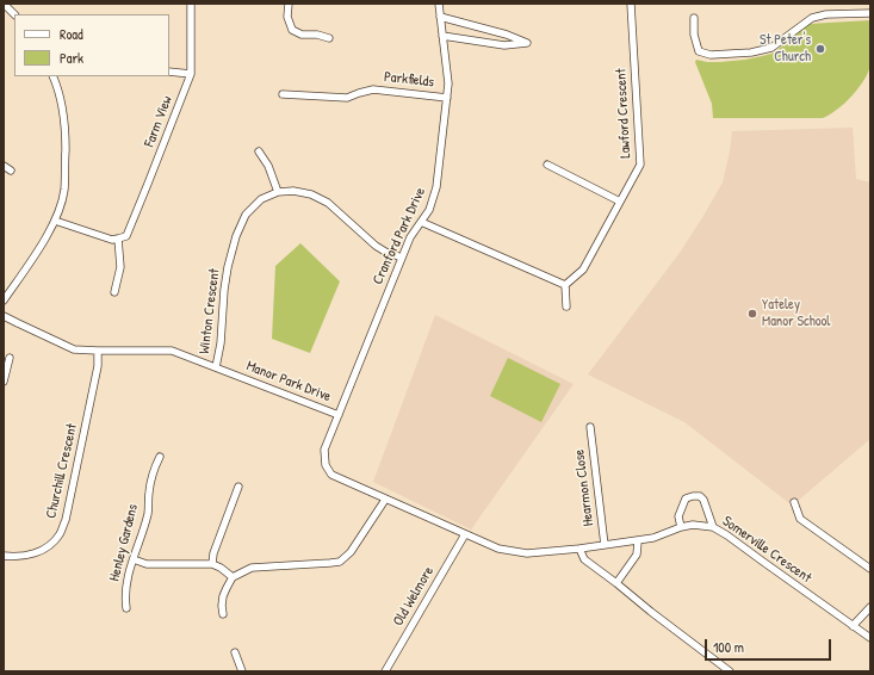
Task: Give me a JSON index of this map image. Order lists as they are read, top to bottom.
{
  "streets": {
    "street": [
      "Parkfields",
      "Lawford Crescent",
      "Farm View",
      "Cranford Park Drive",
      "Winton Crescent",
      "Manor Park Drive",
      "Churchill Crescent",
      "Hearmon Close",
      "Henley Gardens",
      "Somerville Crescent",
      "Old Welmore"
    ]
  },
  "crossings": [
    ["Parkfields", "Cranford Park Drive"],
    ["Cranford Park Drive", "Winton Crescent"],
    ["Cranford Park Drive", "Manor Park Drive"],
    ["Winton Crescent", "Manor Park Drive"],
    ["Manor Park Drive", "Churchill Crescent"],
    ["Manor Park Drive", "Somerville Crescent"],
    ["Manor Park Drive", "Old Welmore"],
    ["Hearmon Close", "Somerville Crescent"]
  ],
  "places": ["St Peter's Church", "Yateley Manor School"],
  "legend": ["Road", "Park"],
  "scale_bar": "100 m"
}
